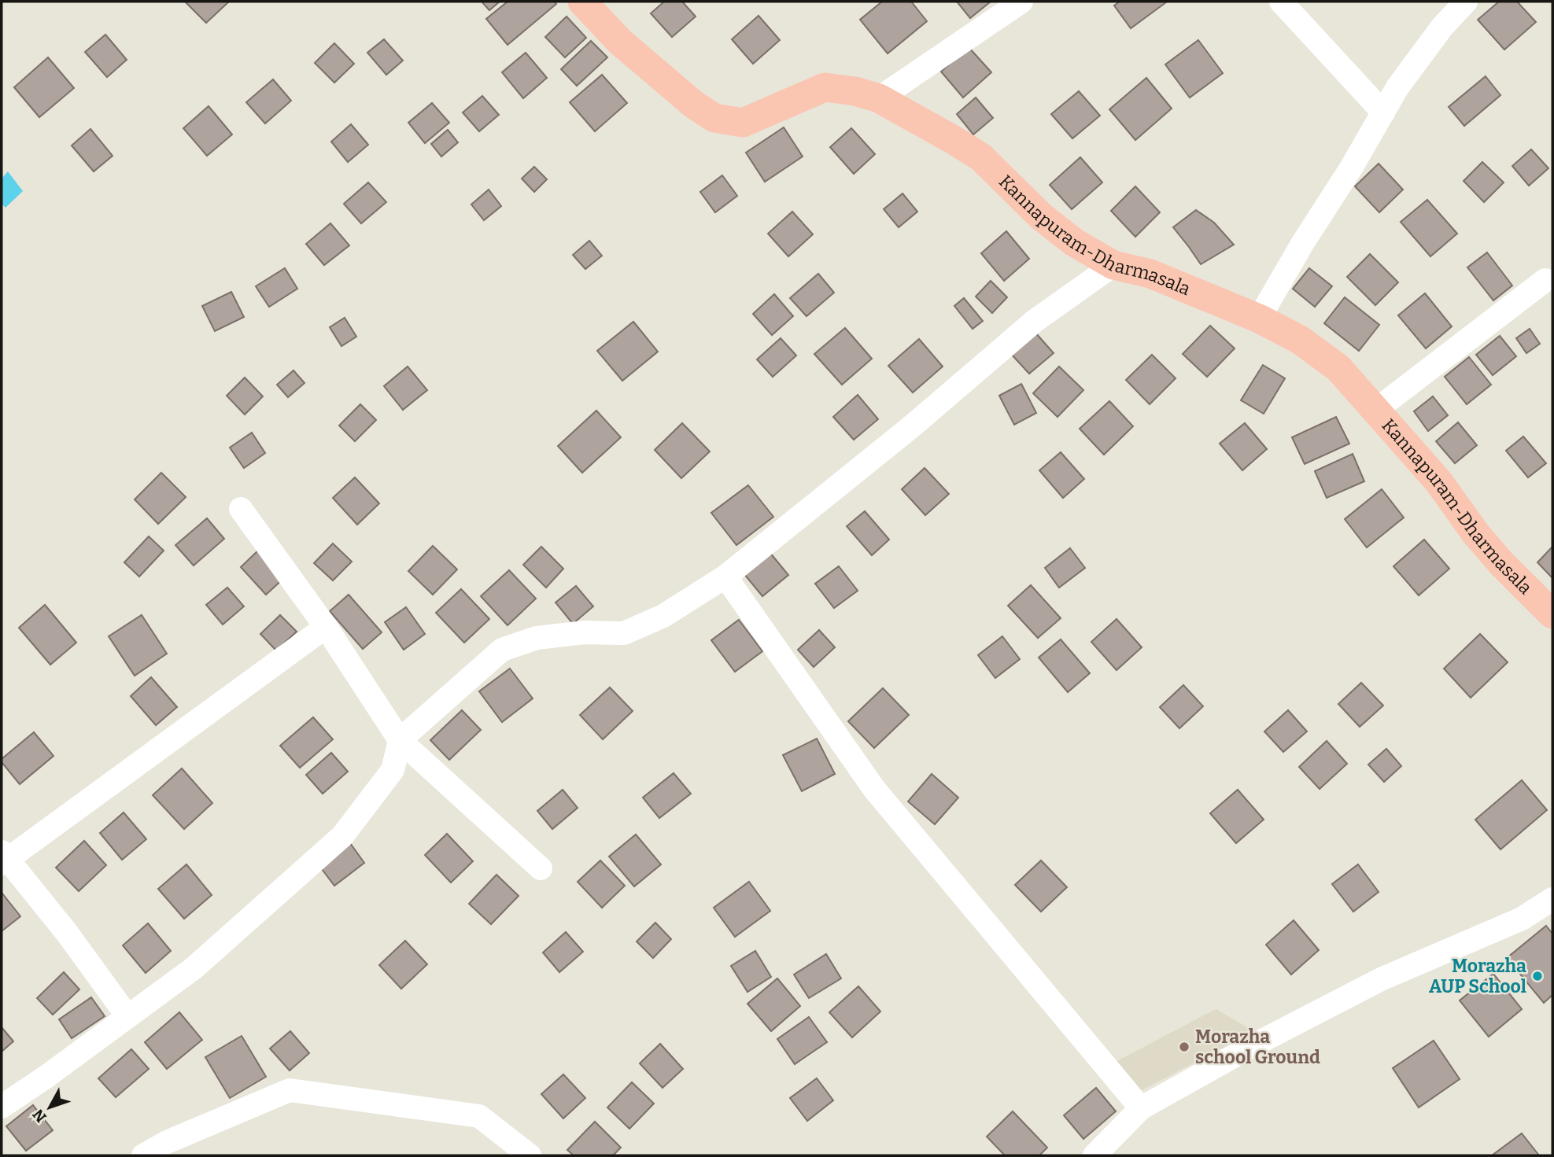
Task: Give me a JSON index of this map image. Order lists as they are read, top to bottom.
{
  "streets": {
    "main road": ["Kannapuram-Dharmasala"]
  },
  "places": ["Morazha AUP School", "Morazha school Ground"],
  "north": "bottom left"
}
